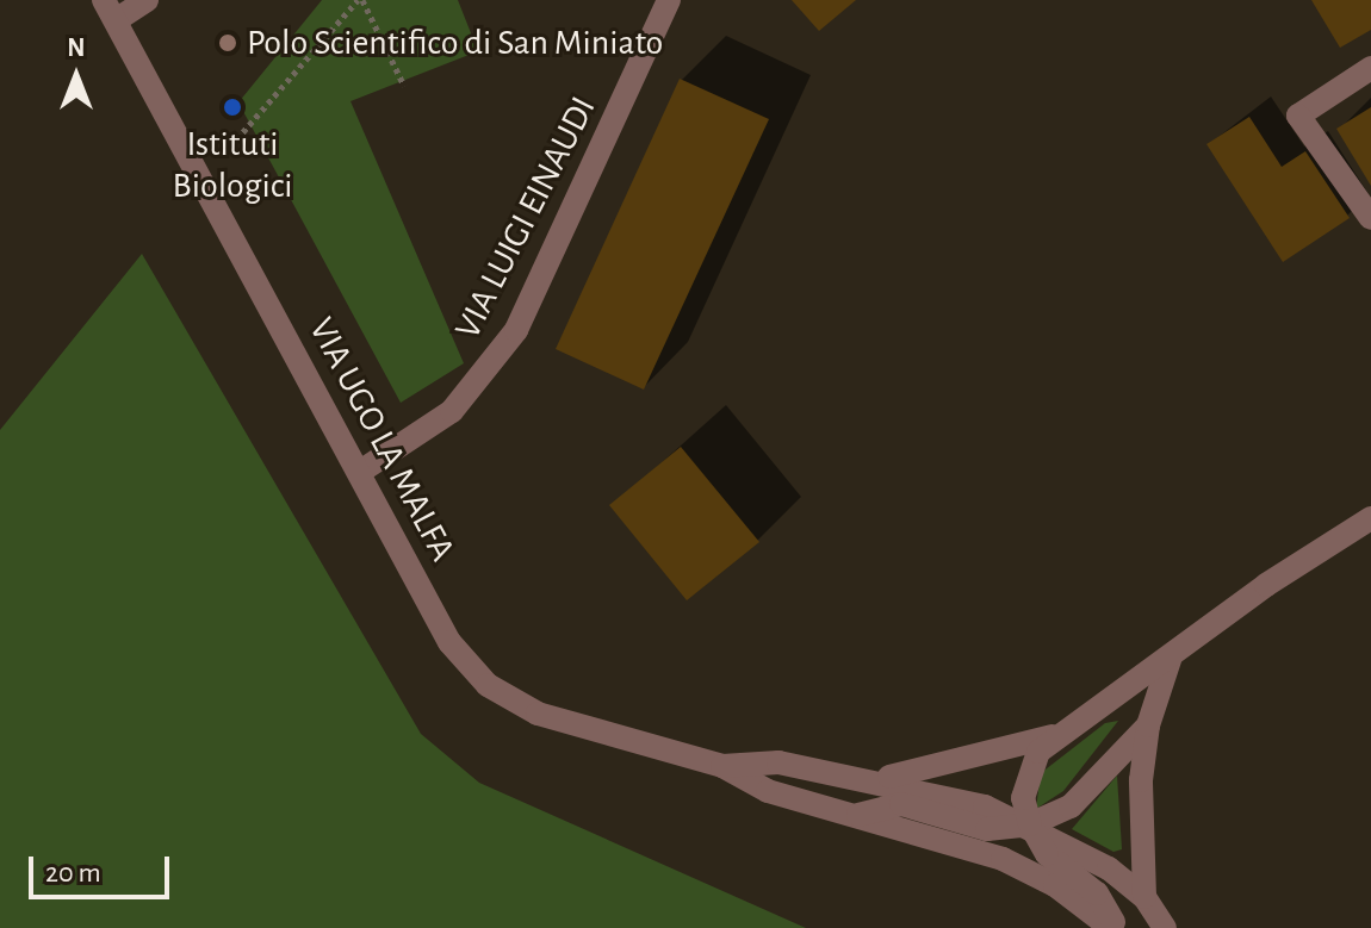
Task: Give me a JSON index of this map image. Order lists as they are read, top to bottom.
{
  "streets": {
    "street": ["VIA LUIGI EINAUDI", "VIA UGO LA MALFA"]
  },
  "crossings": [
    ["VIA LUIGI EINAUDI", "VIA UGO LA MALFA"]
  ],
  "places": ["Polo Scientifico di San Miniato", "Istituti Biologici"],
  "scale_bar": "20 m",
  "north": "top"
}
